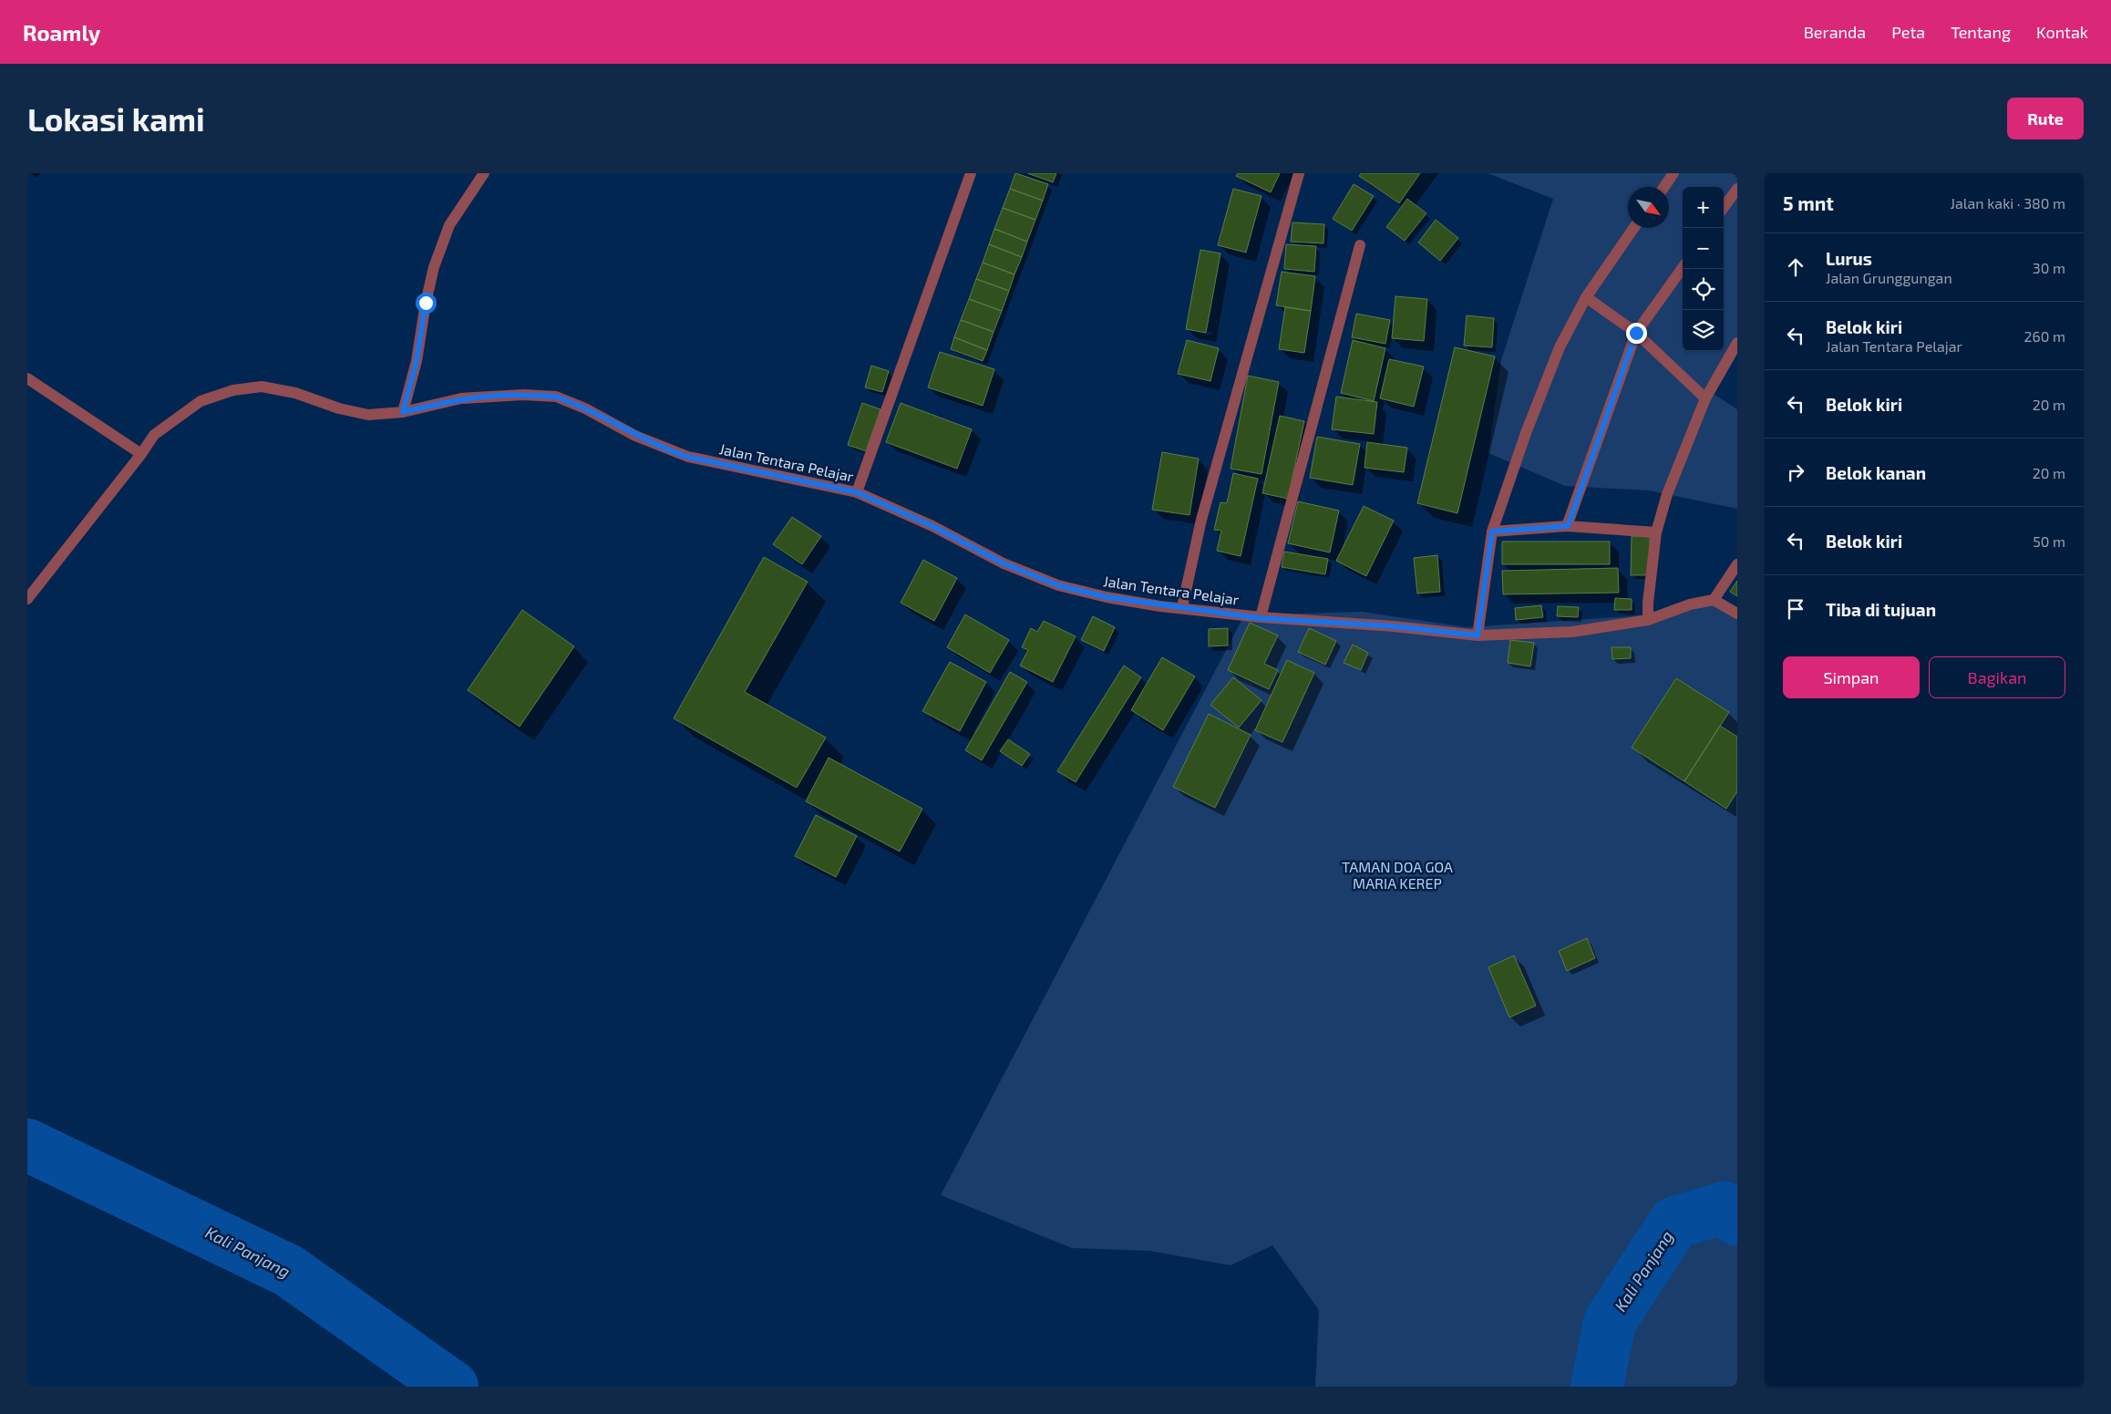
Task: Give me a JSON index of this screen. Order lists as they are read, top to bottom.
{
  "streets": {
    "street": ["Jalan Tentara Pelajar"]
  },
  "water": ["Kali Panjang"],
  "parks": ["TAMAN DOA GOA MARIA KEREP"],
  "north": "bottom right",
  "page": {
    "header": "Roamly",
    "nav": [
      "Beranda",
      "Peta",
      "Tentang",
      "Kontak"
    ],
    "buttons": [
      "Rute",
      ["Simpan", "Bagikan"]
    ],
    "title": "Lokasi kami",
    "heading": ["5 mnt", "Jalan kaki · 380 m"],
    "map_buttons": ["+", "−"],
    "list": [
      ["Lurus", "Jalan Grunggungan", "30 m"],
      ["Belok kiri", "Jalan Tentara Pelajar", "260 m"],
      ["Belok kiri", "20 m"],
      ["Belok kanan", "20 m"],
      ["Belok kiri", "50 m"],
      "Tiba di tujuan"
    ]
  }
}
